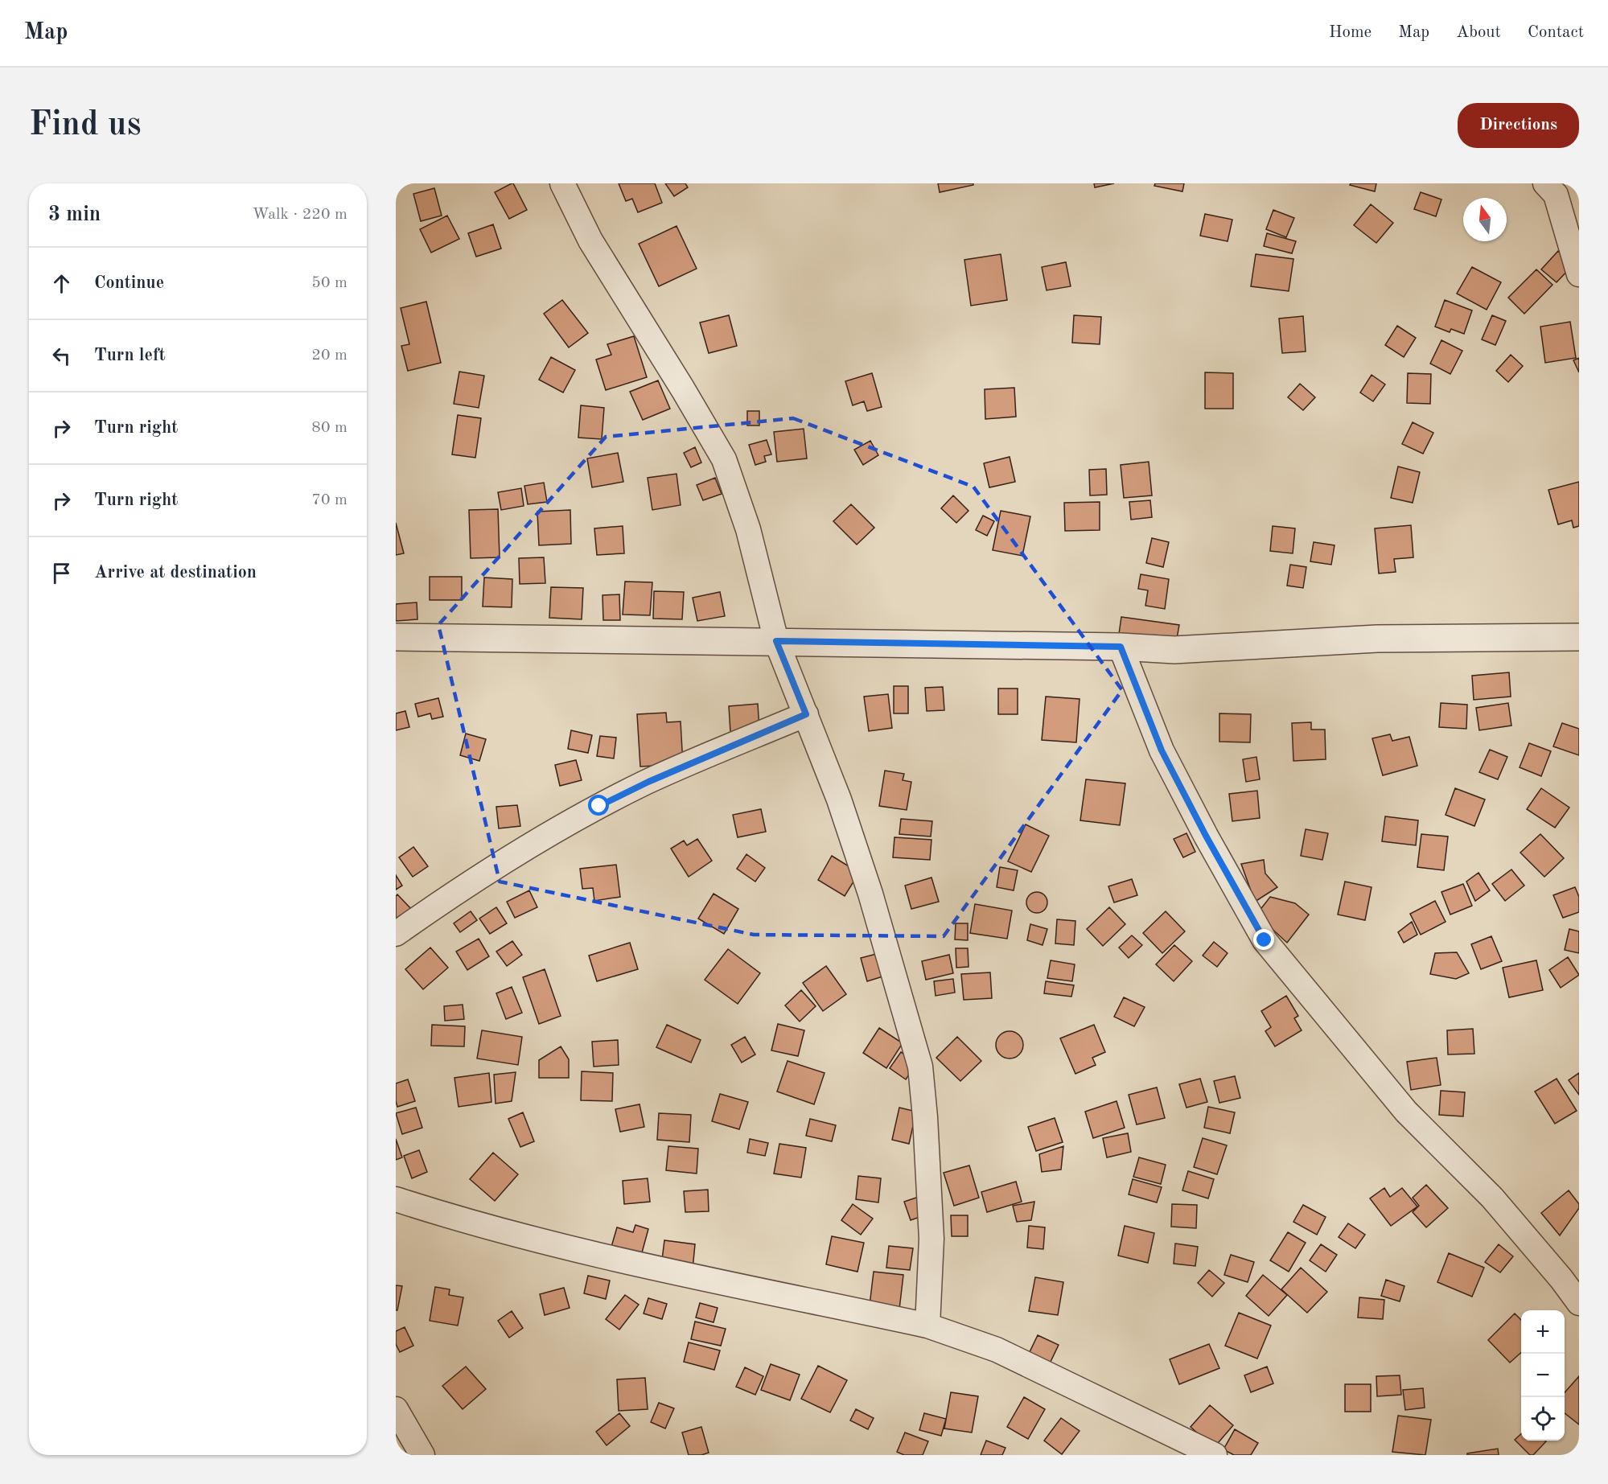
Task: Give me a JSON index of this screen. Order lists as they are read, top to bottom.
{
  "north": "top",
  "page": {
    "header": "Map",
    "nav": [
      "Home",
      "Map",
      "About",
      "Contact"
    ],
    "buttons": "Directions",
    "title": "Find us",
    "heading": ["3 min", "Walk · 220 m"],
    "list": [
      ["Continue", "50 m"],
      ["Turn left", "20 m"],
      ["Turn right", "80 m"],
      ["Turn right", "70 m"],
      "Arrive at destination"
    ],
    "map_buttons": ["+", "−"]
  }
}
